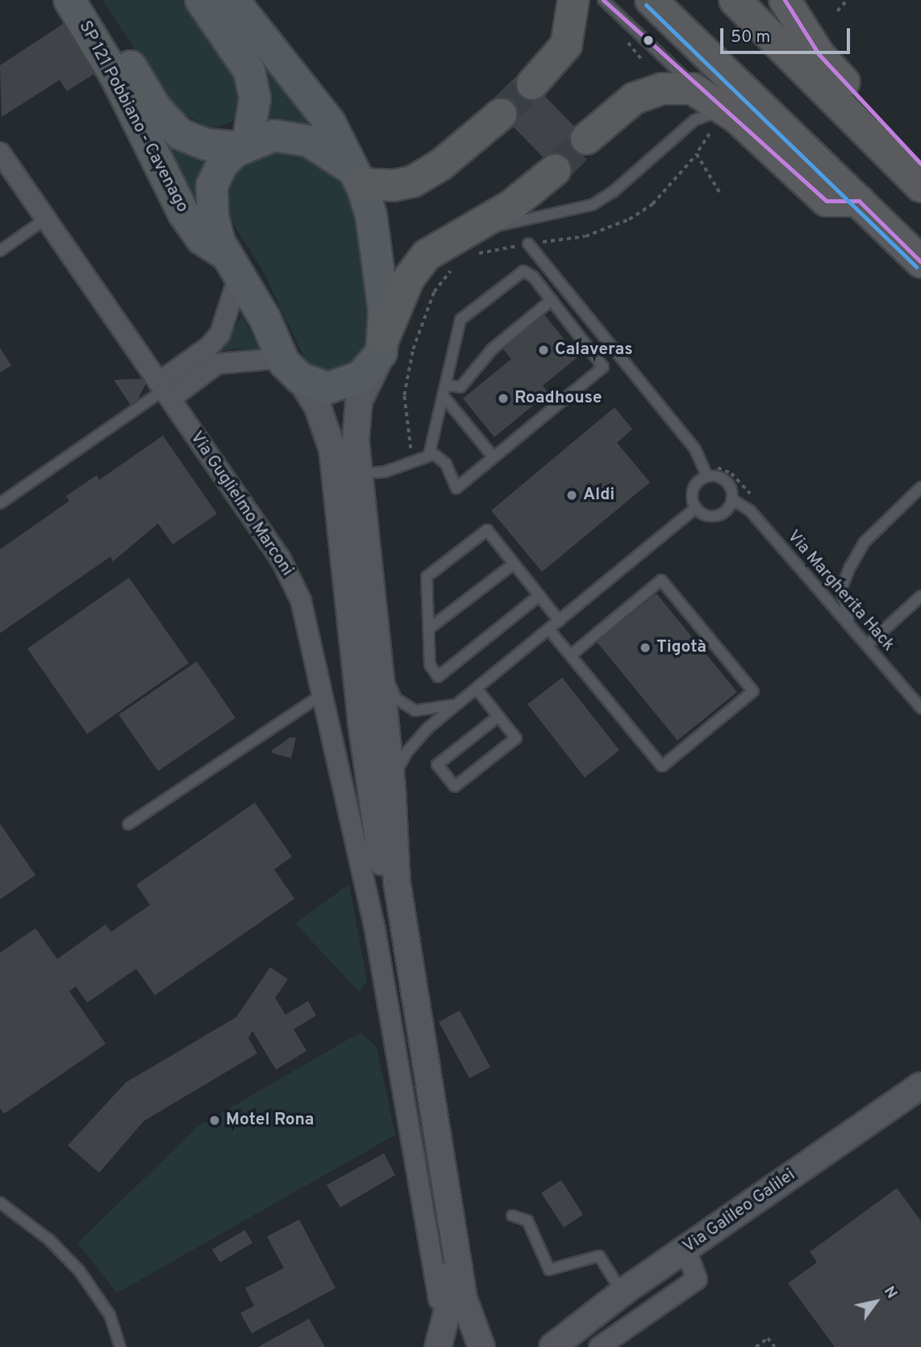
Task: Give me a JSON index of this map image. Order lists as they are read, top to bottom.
{
  "streets": {
    "main road": ["SP 121 Pobbiano - Cavenago"],
    "street": ["Via Guglielmo Marconi", "Via Galileo Galilei"],
    "lane": ["Via Margherita Hack"]
  },
  "places": [
    "Calaveras",
    "Roadhouse",
    "Aldi",
    "Tigotà",
    "Motel Rona"
  ],
  "scale_bar": "50 m",
  "north": "top right"
}
